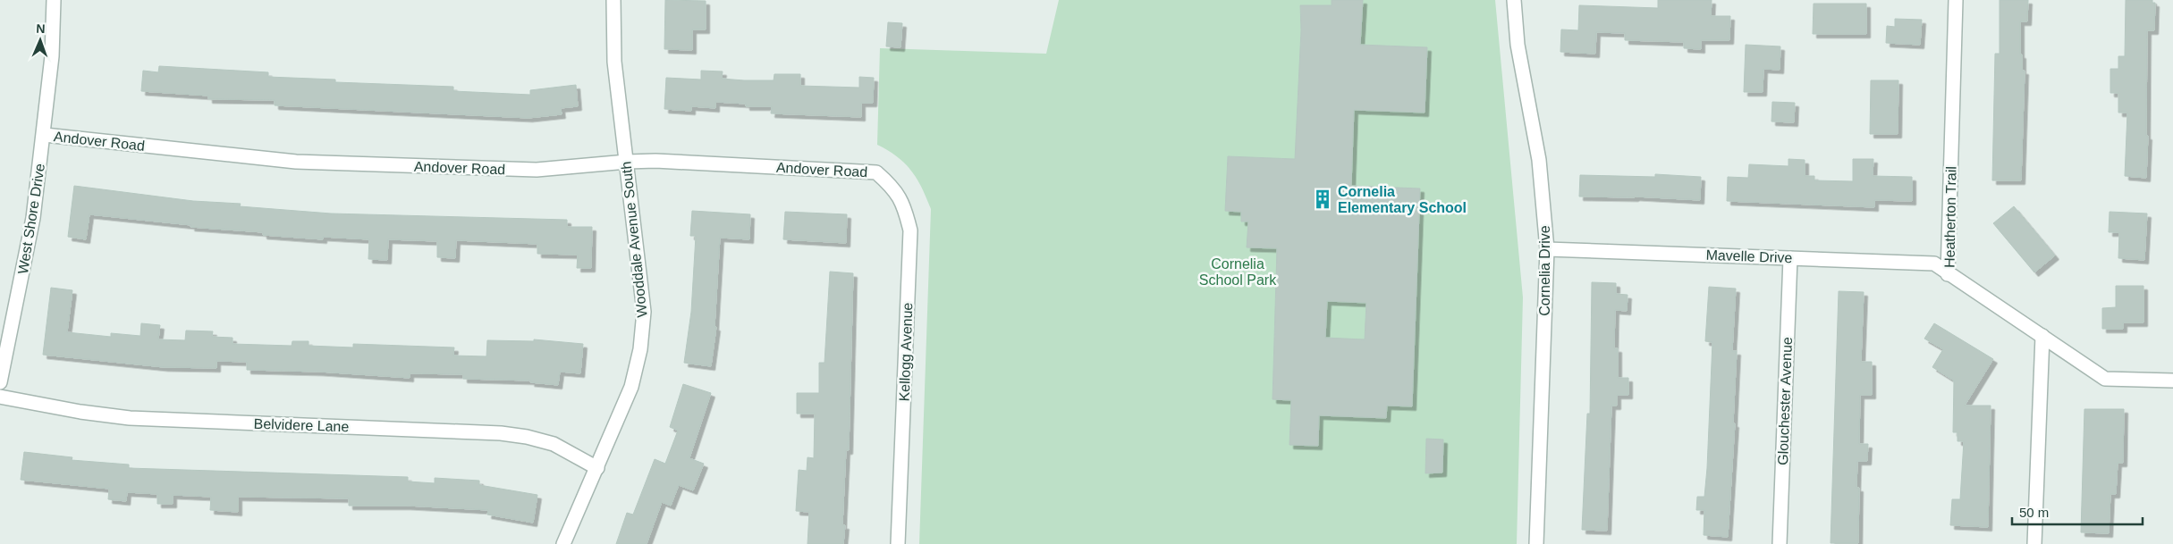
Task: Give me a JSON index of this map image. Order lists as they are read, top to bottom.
{
  "streets": {
    "street": [
      "Andover Road",
      "Heatherton Trail",
      "West Shore Drive",
      "Wooddale Avenue South",
      "Mavelle Drive",
      "Cornelia Drive",
      "Kellogg Avenue",
      "Glouchester Avenue",
      "Belvidere Lane"
    ]
  },
  "crossings": [
    ["Andover Road", "West Shore Drive"],
    ["Andover Road", "Wooddale Avenue South"],
    ["Andover Road", "Kellogg Avenue"],
    ["Heatherton Trail", "Mavelle Drive"],
    ["Wooddale Avenue South", "Belvidere Lane"],
    ["Mavelle Drive", "Cornelia Drive"],
    ["Mavelle Drive", "Glouchester Avenue"]
  ],
  "parks": ["Cornelia School Park"],
  "places": {
    "building": ["Cornelia Elementary School"]
  },
  "scale_bar": "50 m",
  "north": "top"
}
